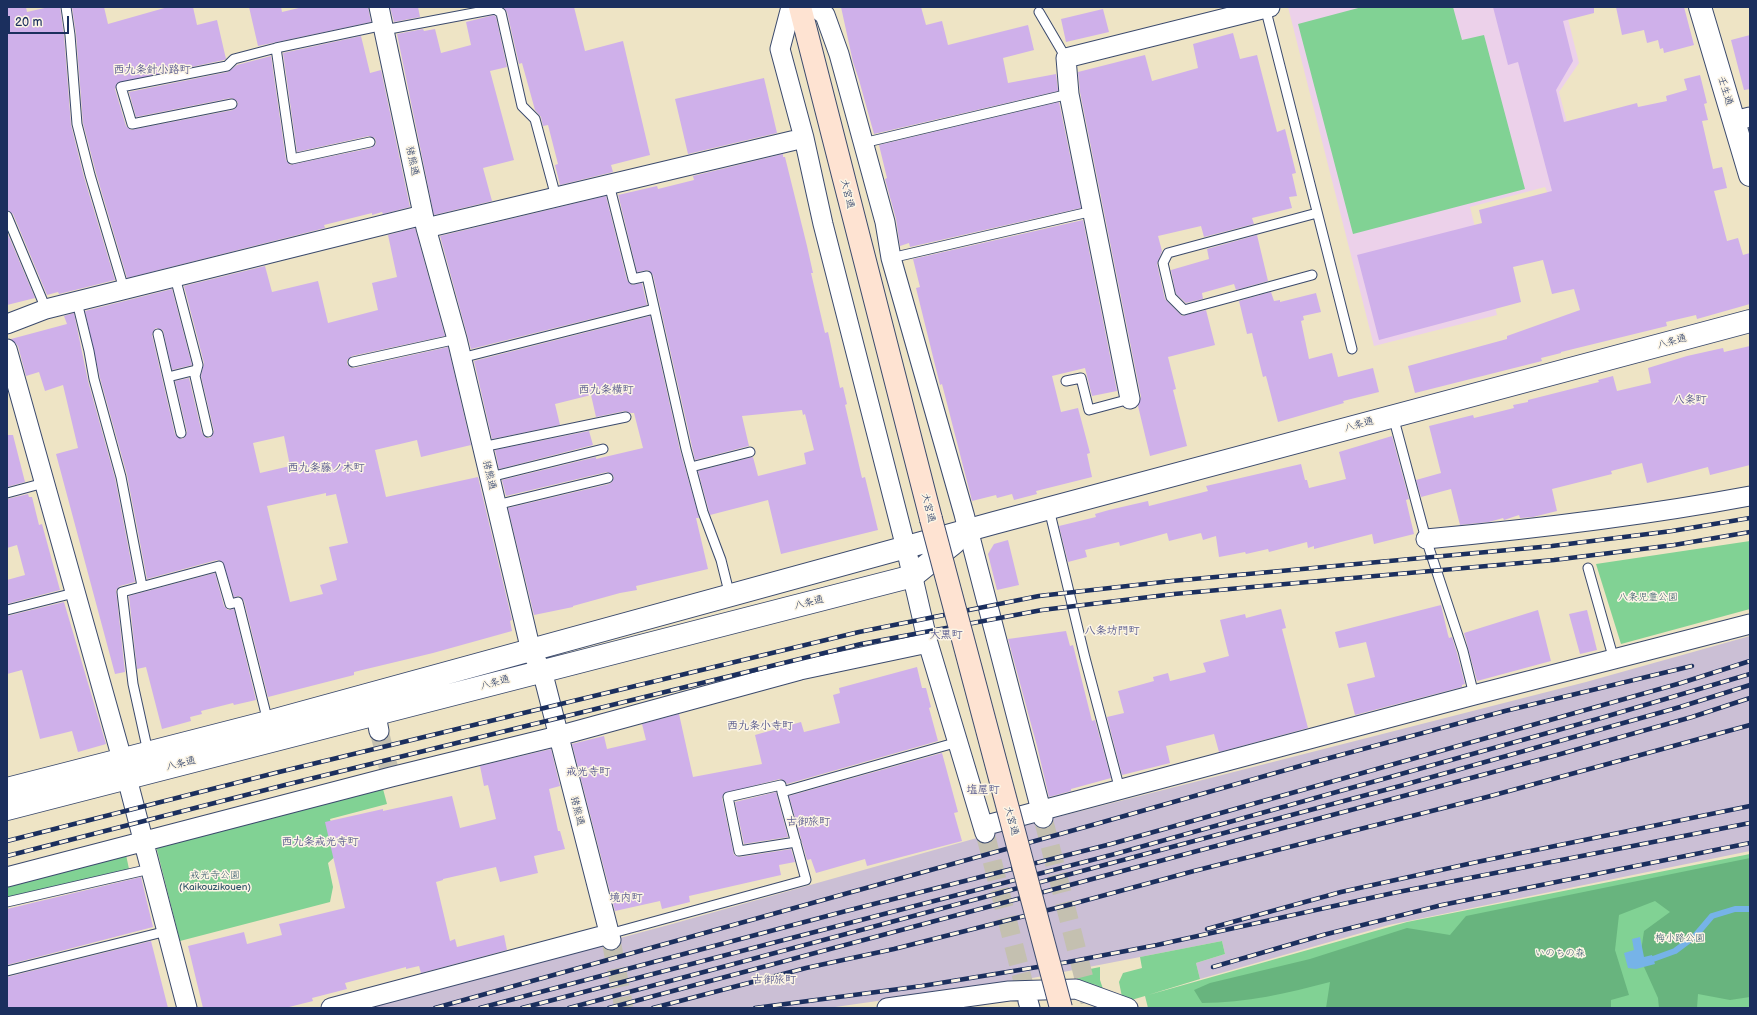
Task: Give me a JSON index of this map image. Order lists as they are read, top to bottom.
{
  "streets": {
    "main road": ["大宮通"],
    "street": ["壬生通", "猪熊通", "八条通"]
  },
  "crossings": [
    ["猪熊通", "八条通"]
  ],
  "districts": [
    "西九条針小路町",
    "西九条横町",
    "八条町",
    "西九条藤ノ木町",
    "八条坊門町",
    "大黒町",
    "西九条小寺町",
    "戒光寺町",
    "塩屋町",
    "古御旅町",
    "西九条戒光寺町",
    "境内町",
    "古御旅町"
  ],
  "parks": [
    "八条児童公園",
    "戒光寺公園 (Kaikouzikouen)",
    "梅小路公園",
    "いのちの森"
  ],
  "scale_bar": "20 m"
}
